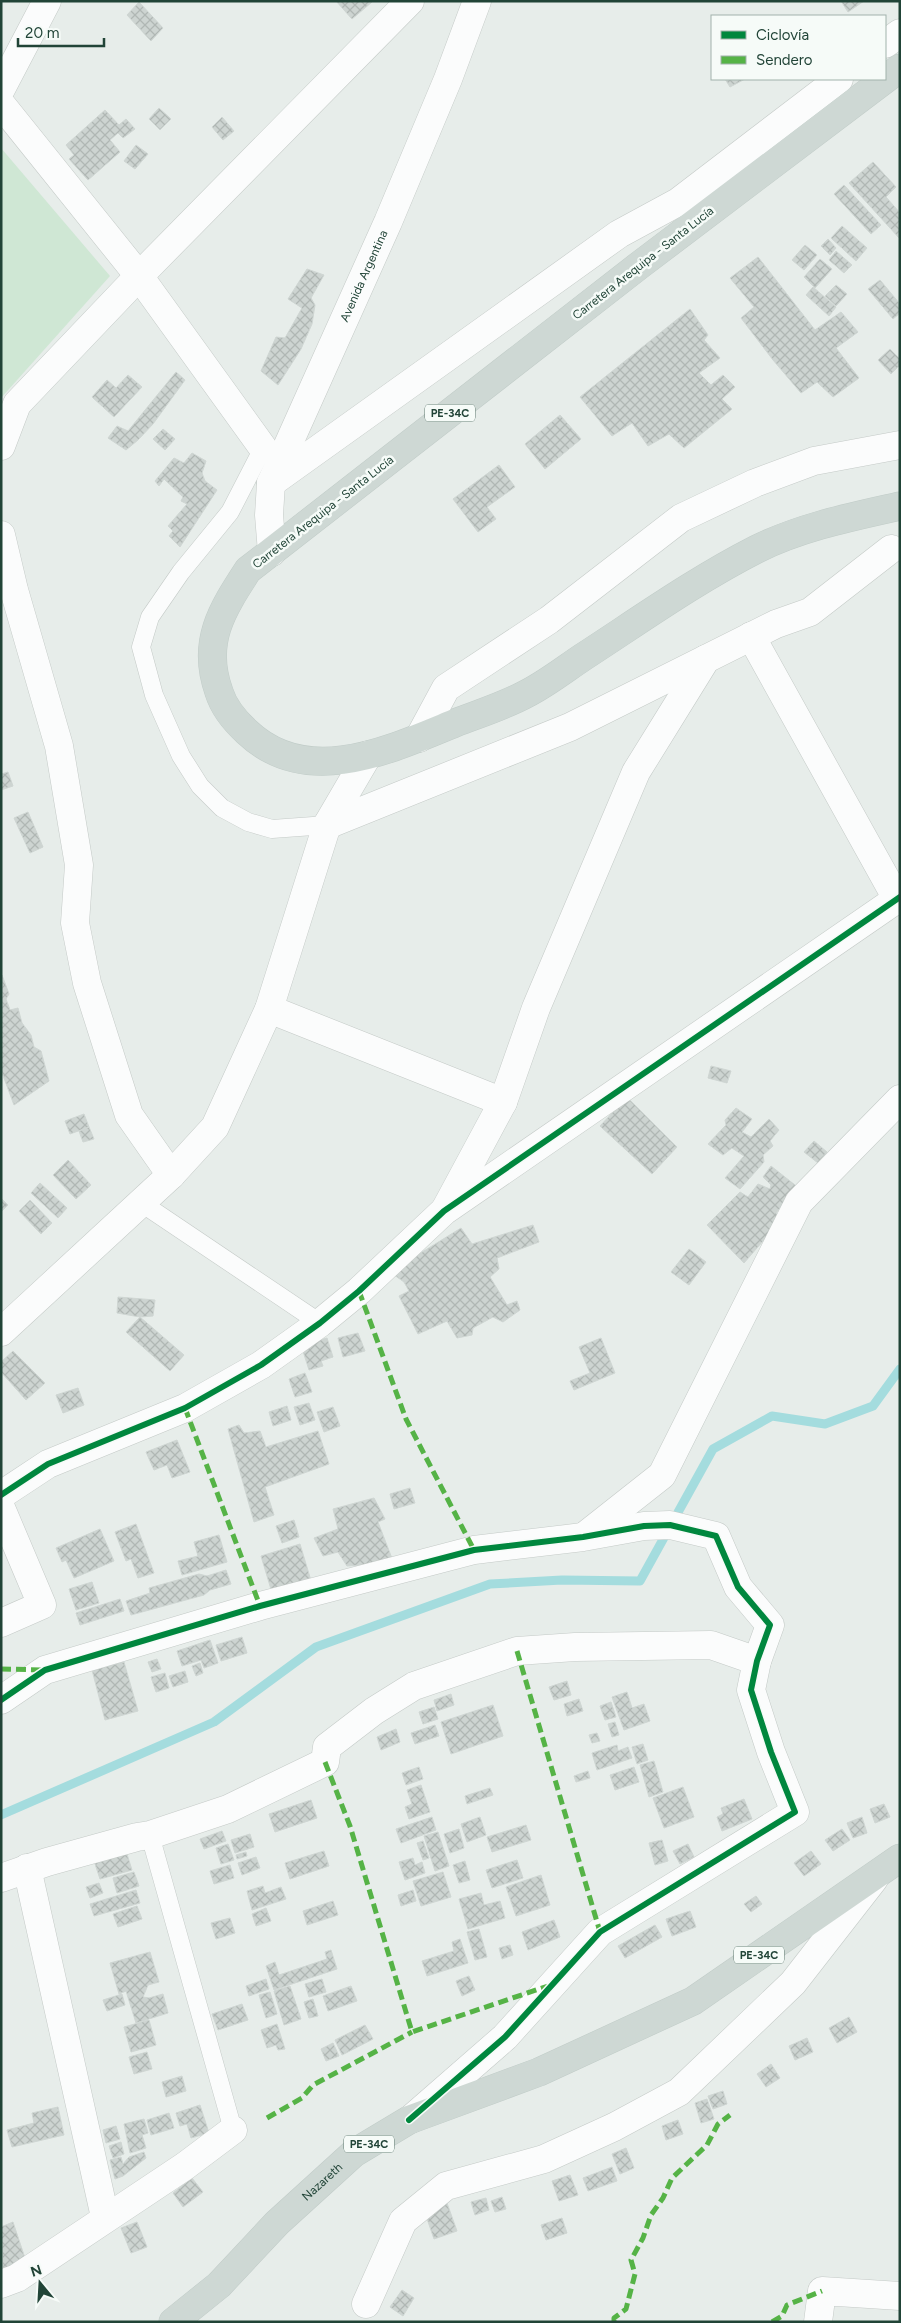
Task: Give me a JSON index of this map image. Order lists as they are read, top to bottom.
{
  "streets": {
    "main road": ["Carretera Arequipa - Santa Lucía", "PE-34C", "Nazareth"],
    "street": ["Avenida Argentina"]
  },
  "crossings": [
    ["Carretera Arequipa - Santa Lucía", "Avenida Argentina"]
  ],
  "legend": ["Ciclovía", "Sendero"],
  "scale_bar": "20 m",
  "north": "top"
}
